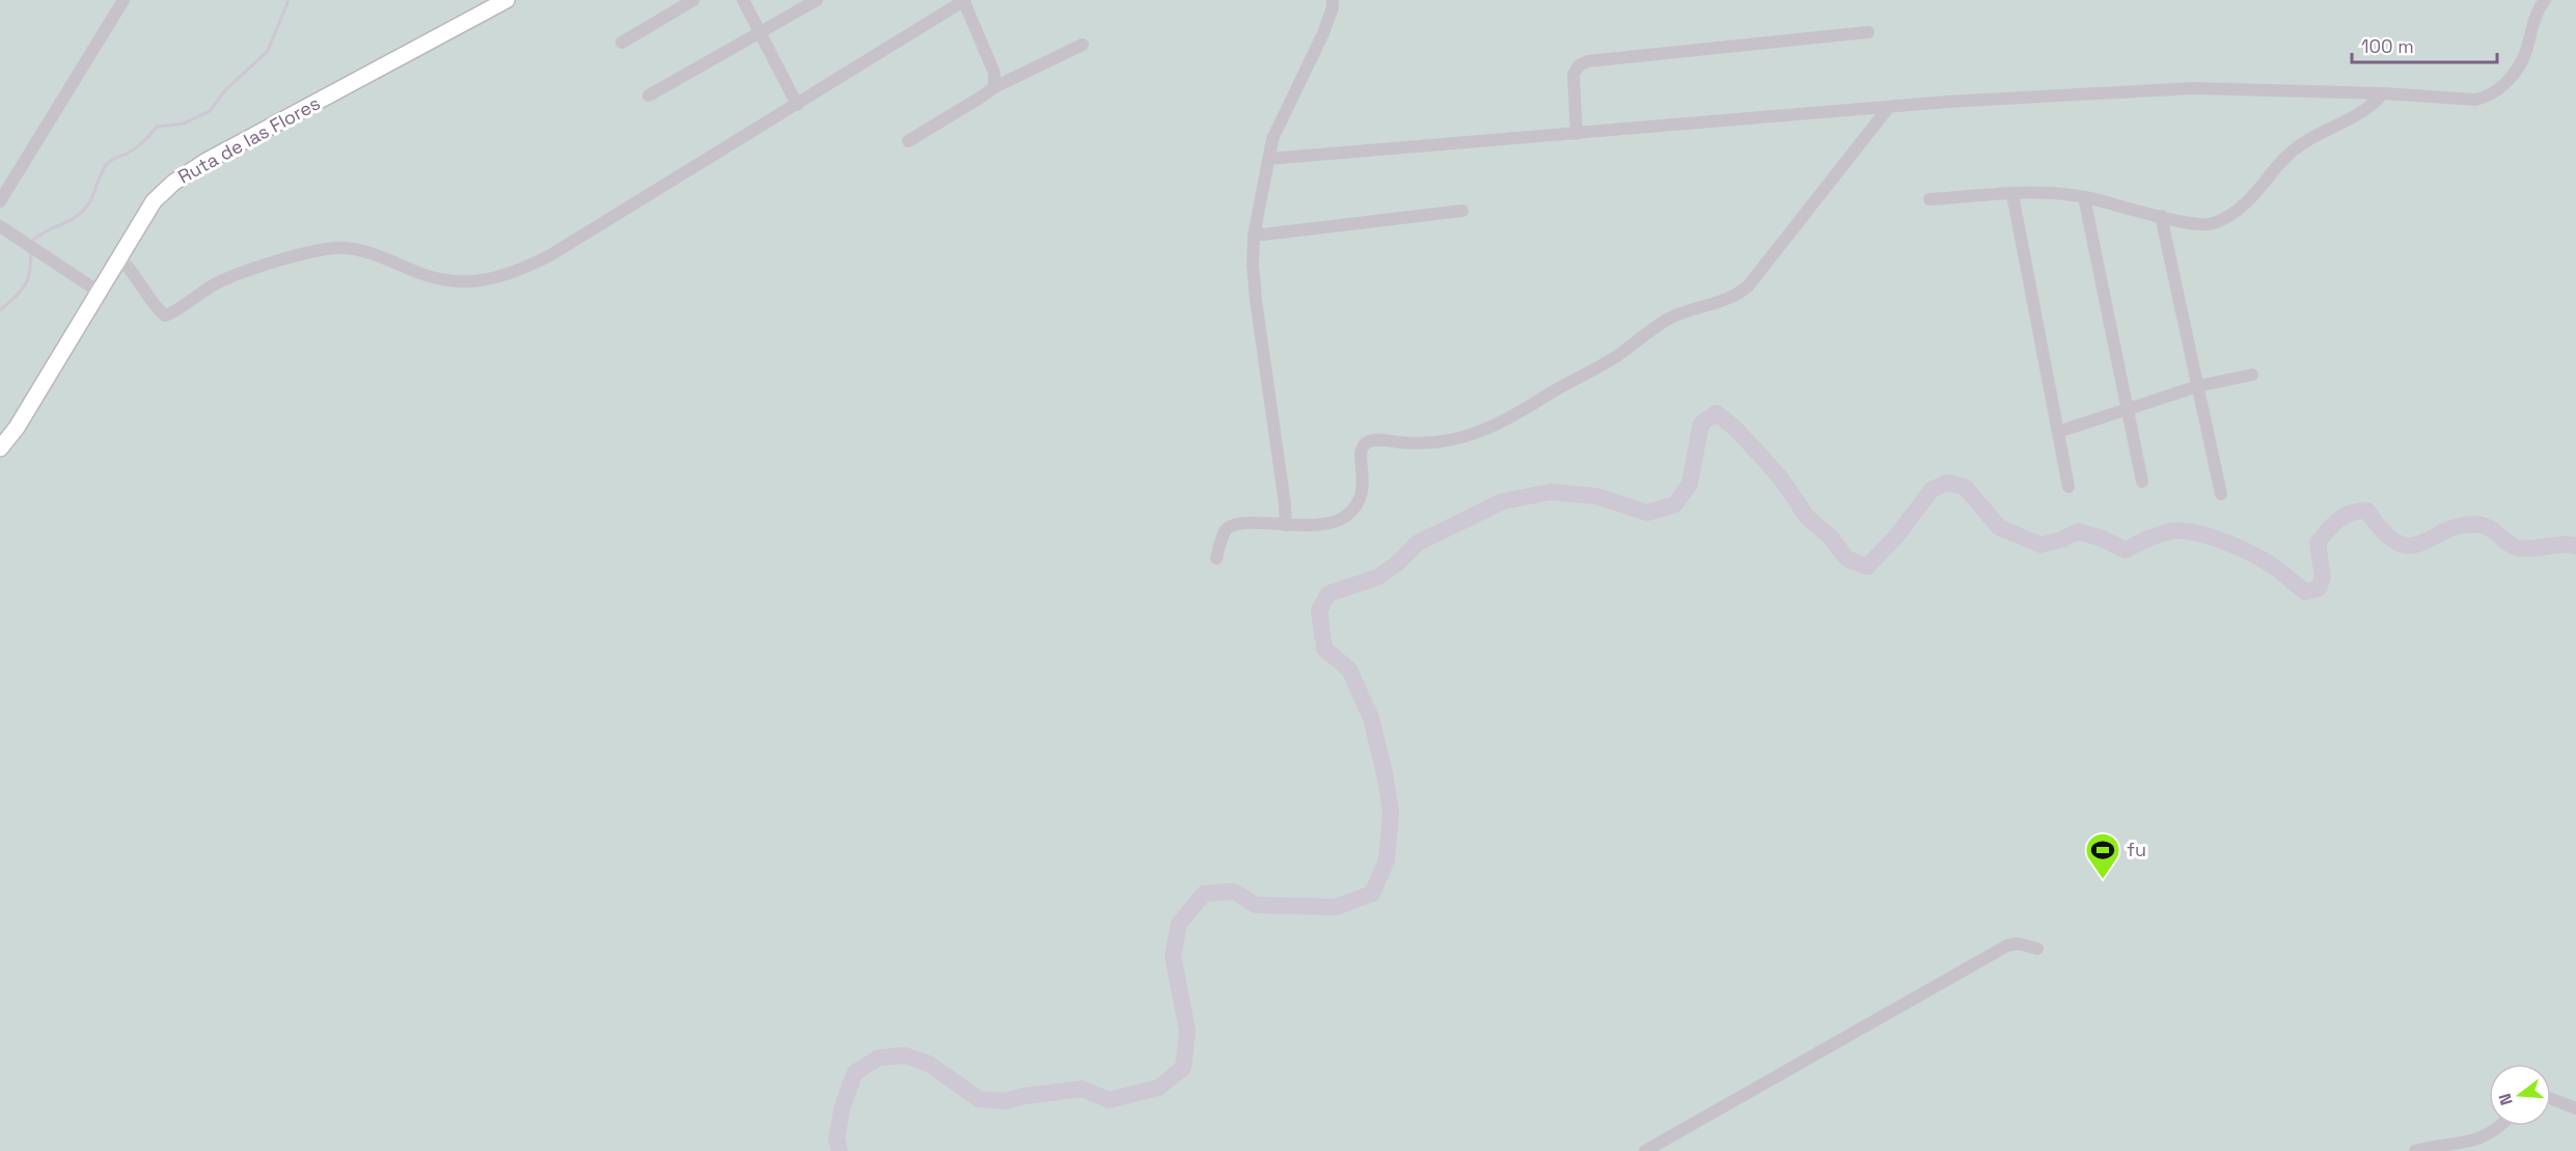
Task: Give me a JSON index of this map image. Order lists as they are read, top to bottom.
{
  "streets": {
    "main road": ["Ruta de las Flores"]
  },
  "places": {
    "sports": ["fu"]
  },
  "scale_bar": "100 m",
  "north": "left"
}
